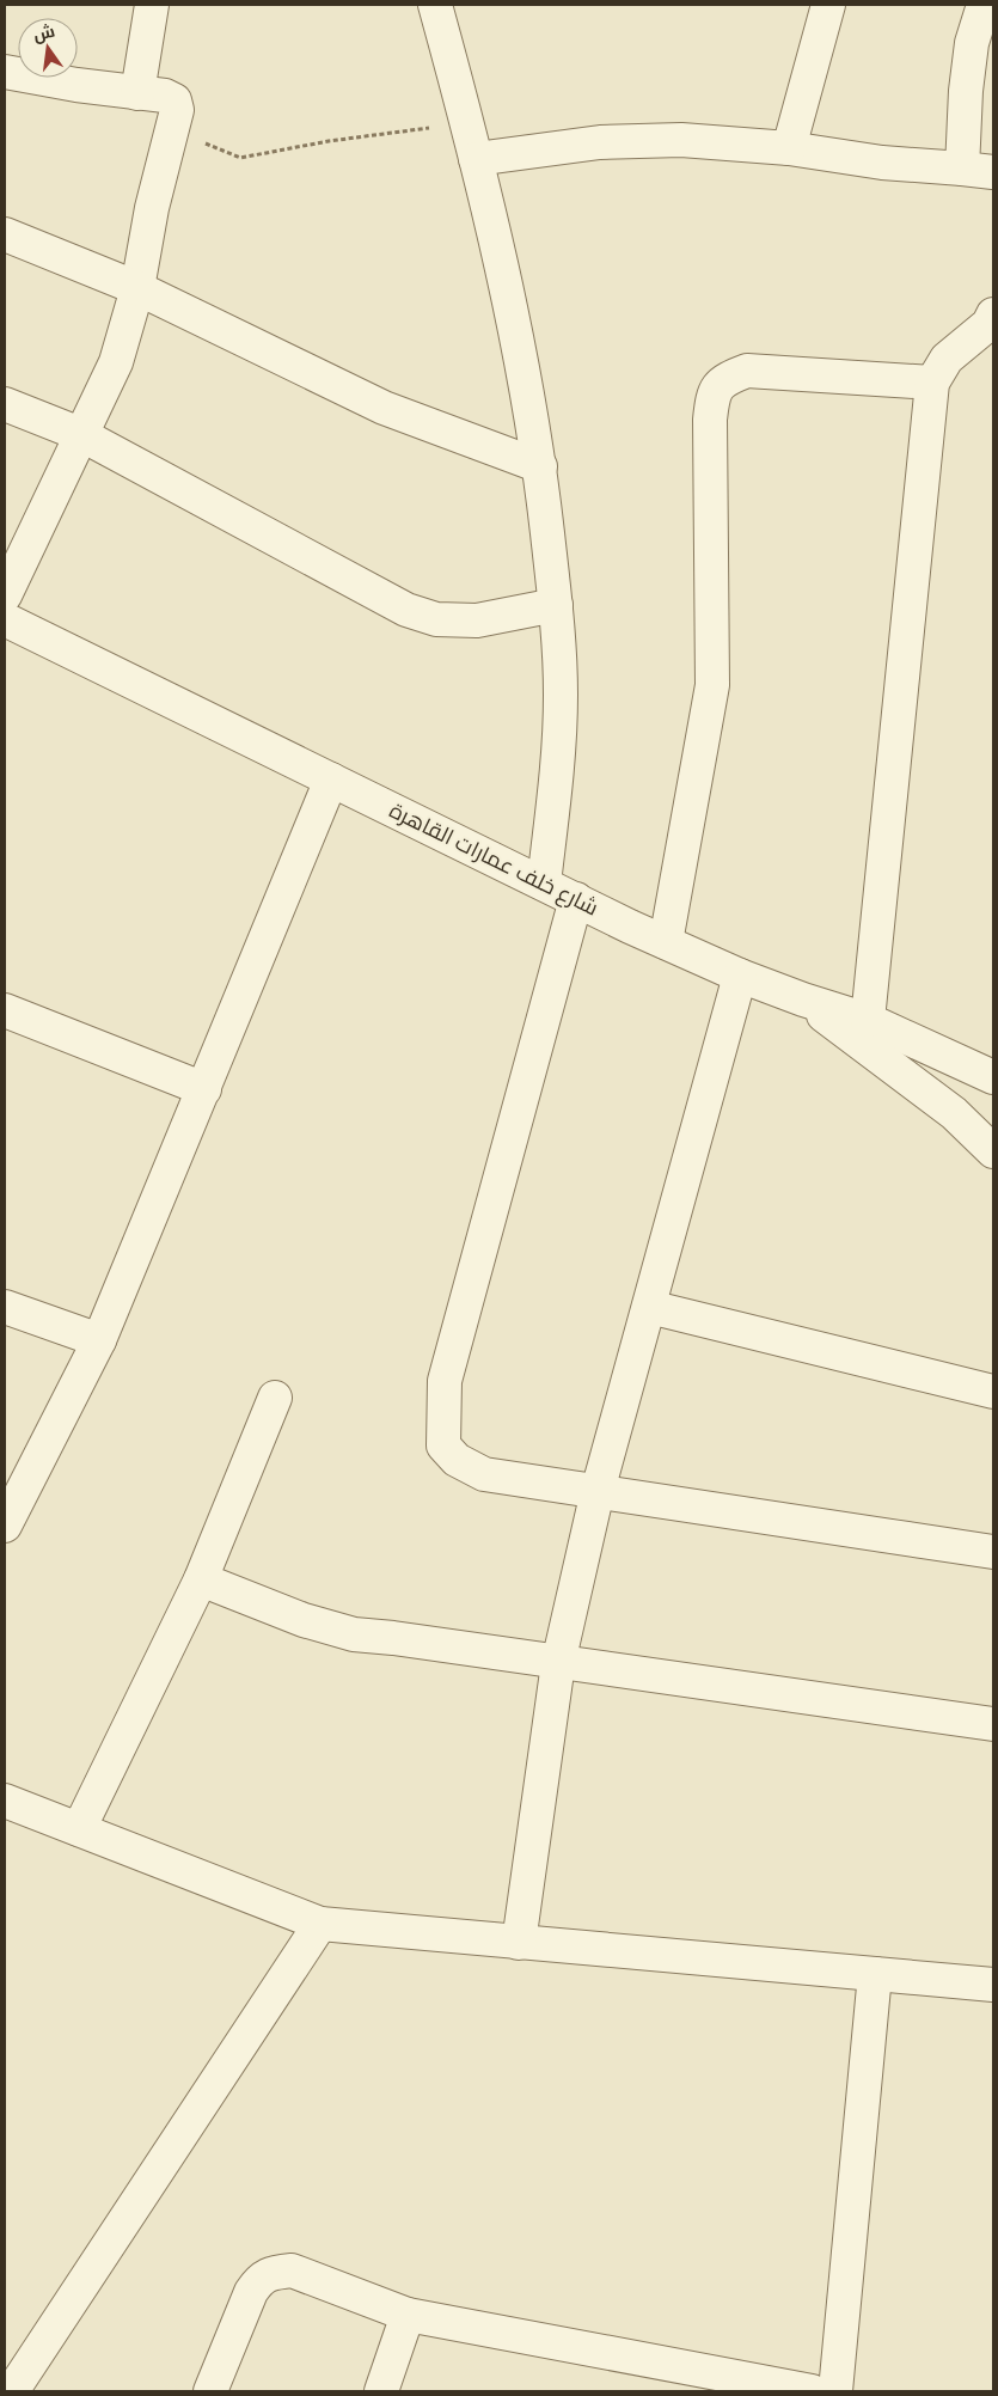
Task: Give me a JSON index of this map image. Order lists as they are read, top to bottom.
{
  "streets": {
    "street": ["شارع خلف عمارات القاهرة"]
  },
  "north": "top"
}
